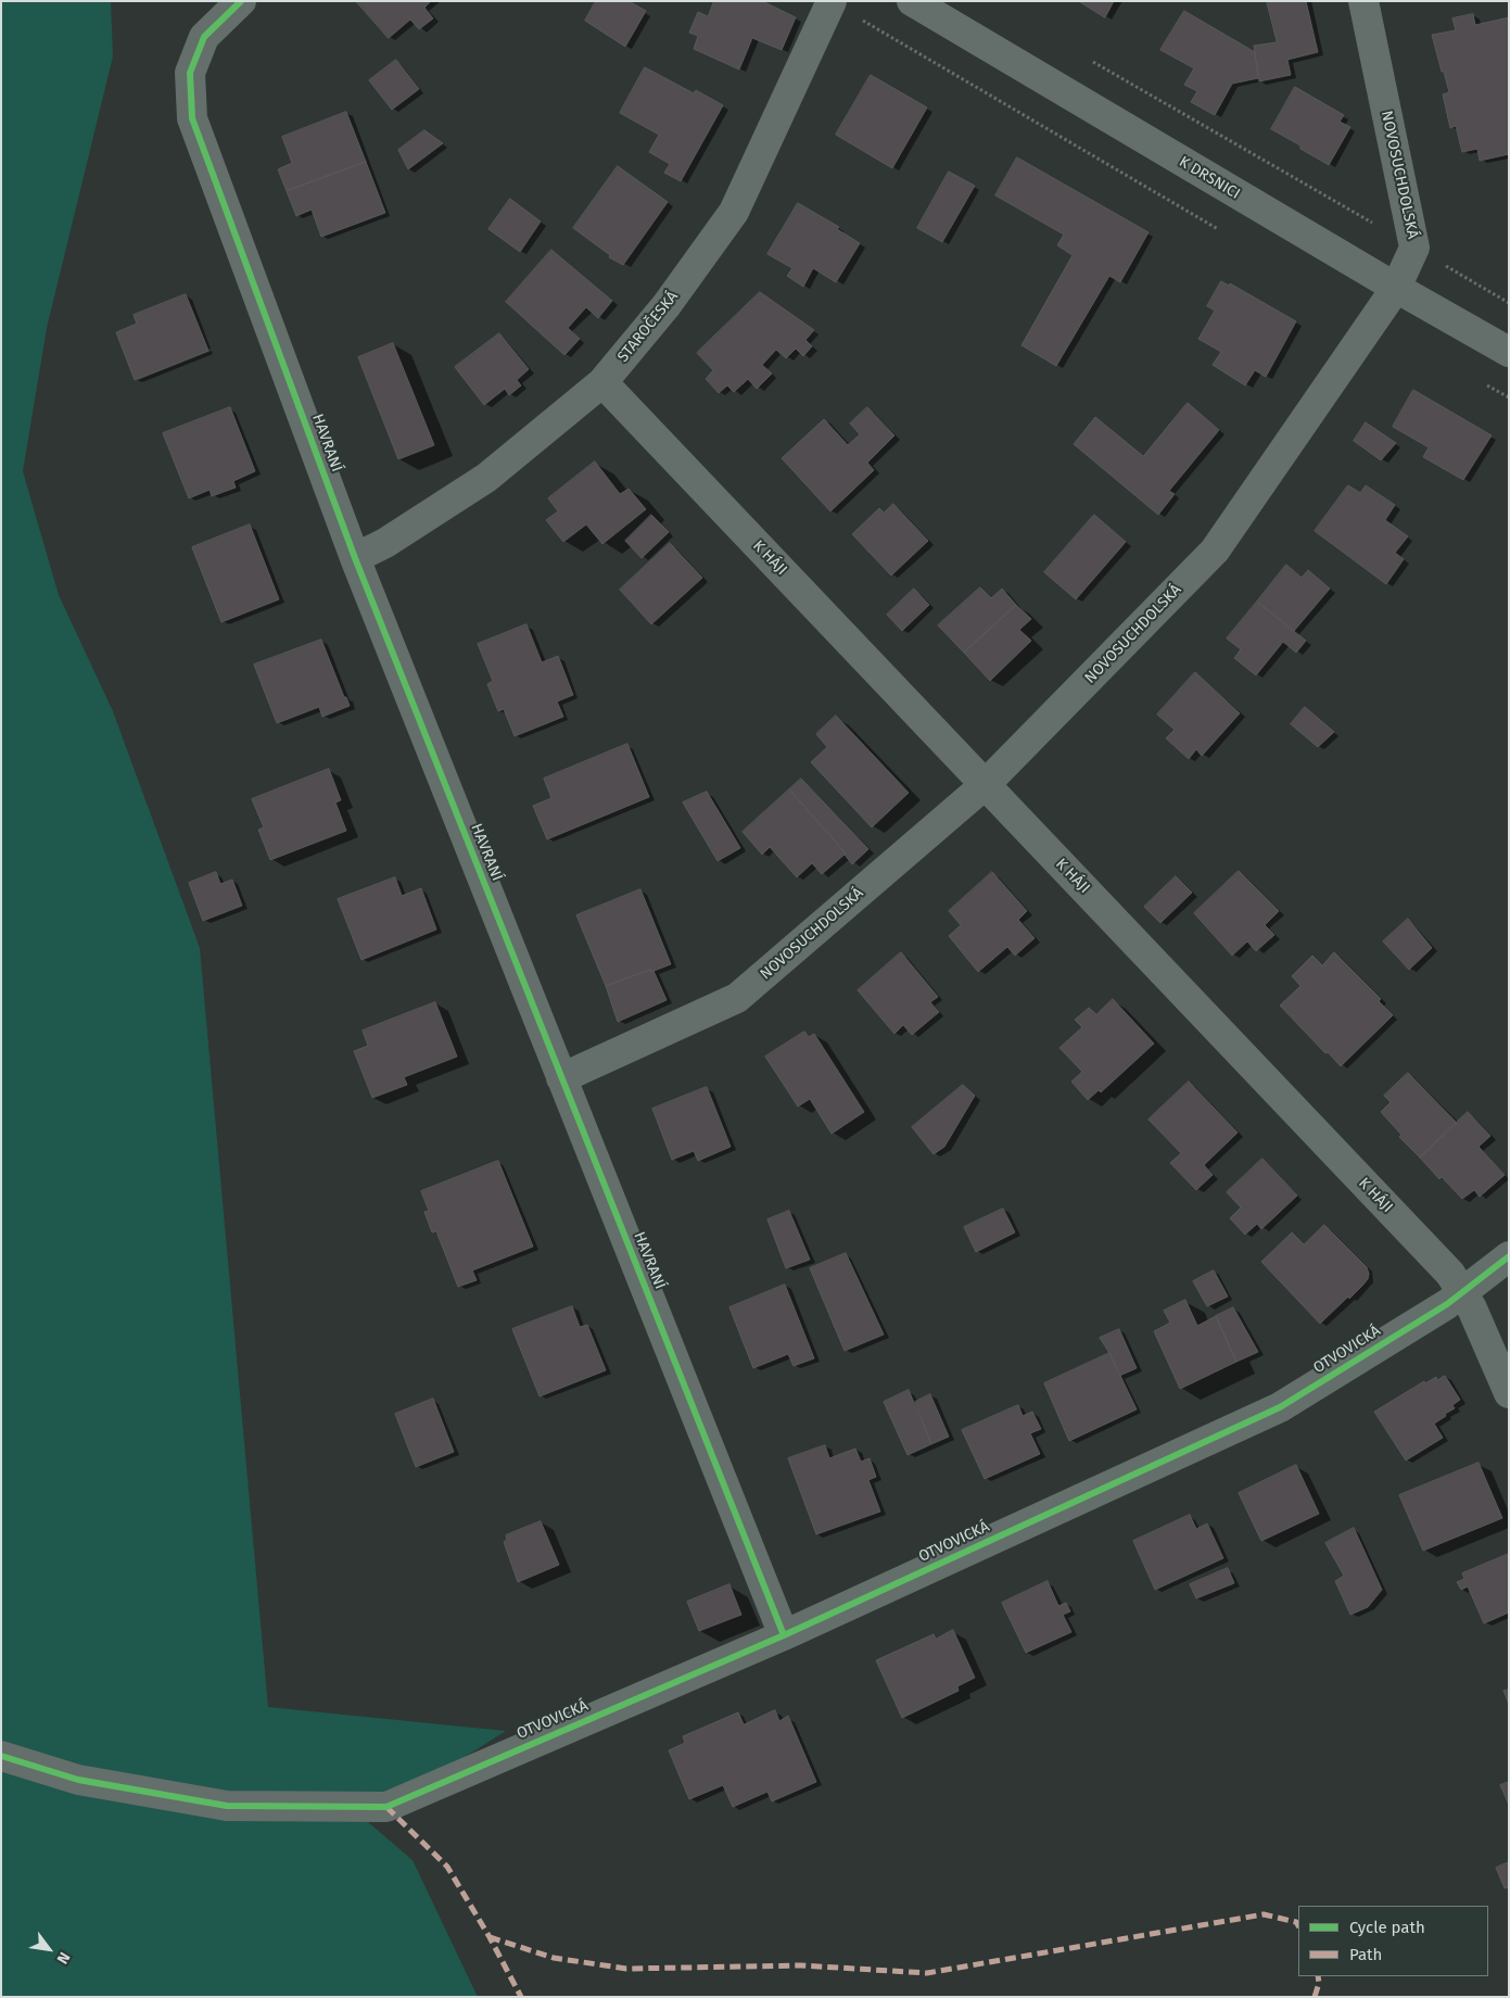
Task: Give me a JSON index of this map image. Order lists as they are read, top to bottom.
{
  "streets": {
    "street": [
      "NOVOSUCHDOLSKÁ",
      "K DRSNICI",
      "STAROČESKÁ",
      "HAVRANÍ",
      "K HÁJI",
      "OTVOVICKÁ"
    ]
  },
  "crossings": [
    ["NOVOSUCHDOLSKÁ", "K DRSNICI"],
    ["NOVOSUCHDOLSKÁ", "HAVRANÍ"],
    ["NOVOSUCHDOLSKÁ", "K HÁJI"],
    ["STAROČESKÁ", "HAVRANÍ"],
    ["STAROČESKÁ", "K HÁJI"],
    ["HAVRANÍ", "OTVOVICKÁ"],
    ["K HÁJI", "OTVOVICKÁ"]
  ],
  "legend": ["Cycle path", "Path"],
  "north": "bottom right"
}
